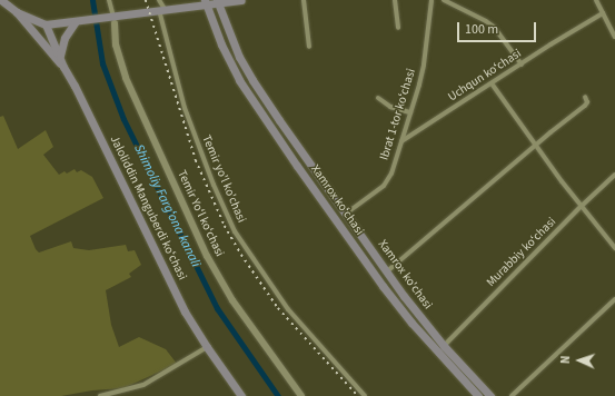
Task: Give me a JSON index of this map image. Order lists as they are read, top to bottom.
{
  "streets": {
    "main road": ["Xamrox koʻchasi", "Jaloliddin Manguberdi koʻchasi", "Xamrox ko'chasi"],
    "street": [
      "Uchqun koʻchasi",
      "Ibrat 1-tor koʻchasi",
      "Temir yo'l ko'chasi",
      "Temir Yoʻl koʻchasi",
      "Murabbiy ko‘chasi"
    ]
  },
  "crossings": [
    ["Uchqun koʻchasi", "Ibrat 1-tor koʻchasi"],
    ["Ibrat 1-tor koʻchasi", "Xamrox ko'chasi"],
    ["Murabbiy ko‘chasi", "Xamrox ko'chasi"]
  ],
  "water": ["Shimoliy Fargʻona kanali"],
  "scale_bar": "100 m",
  "north": "left"
}
